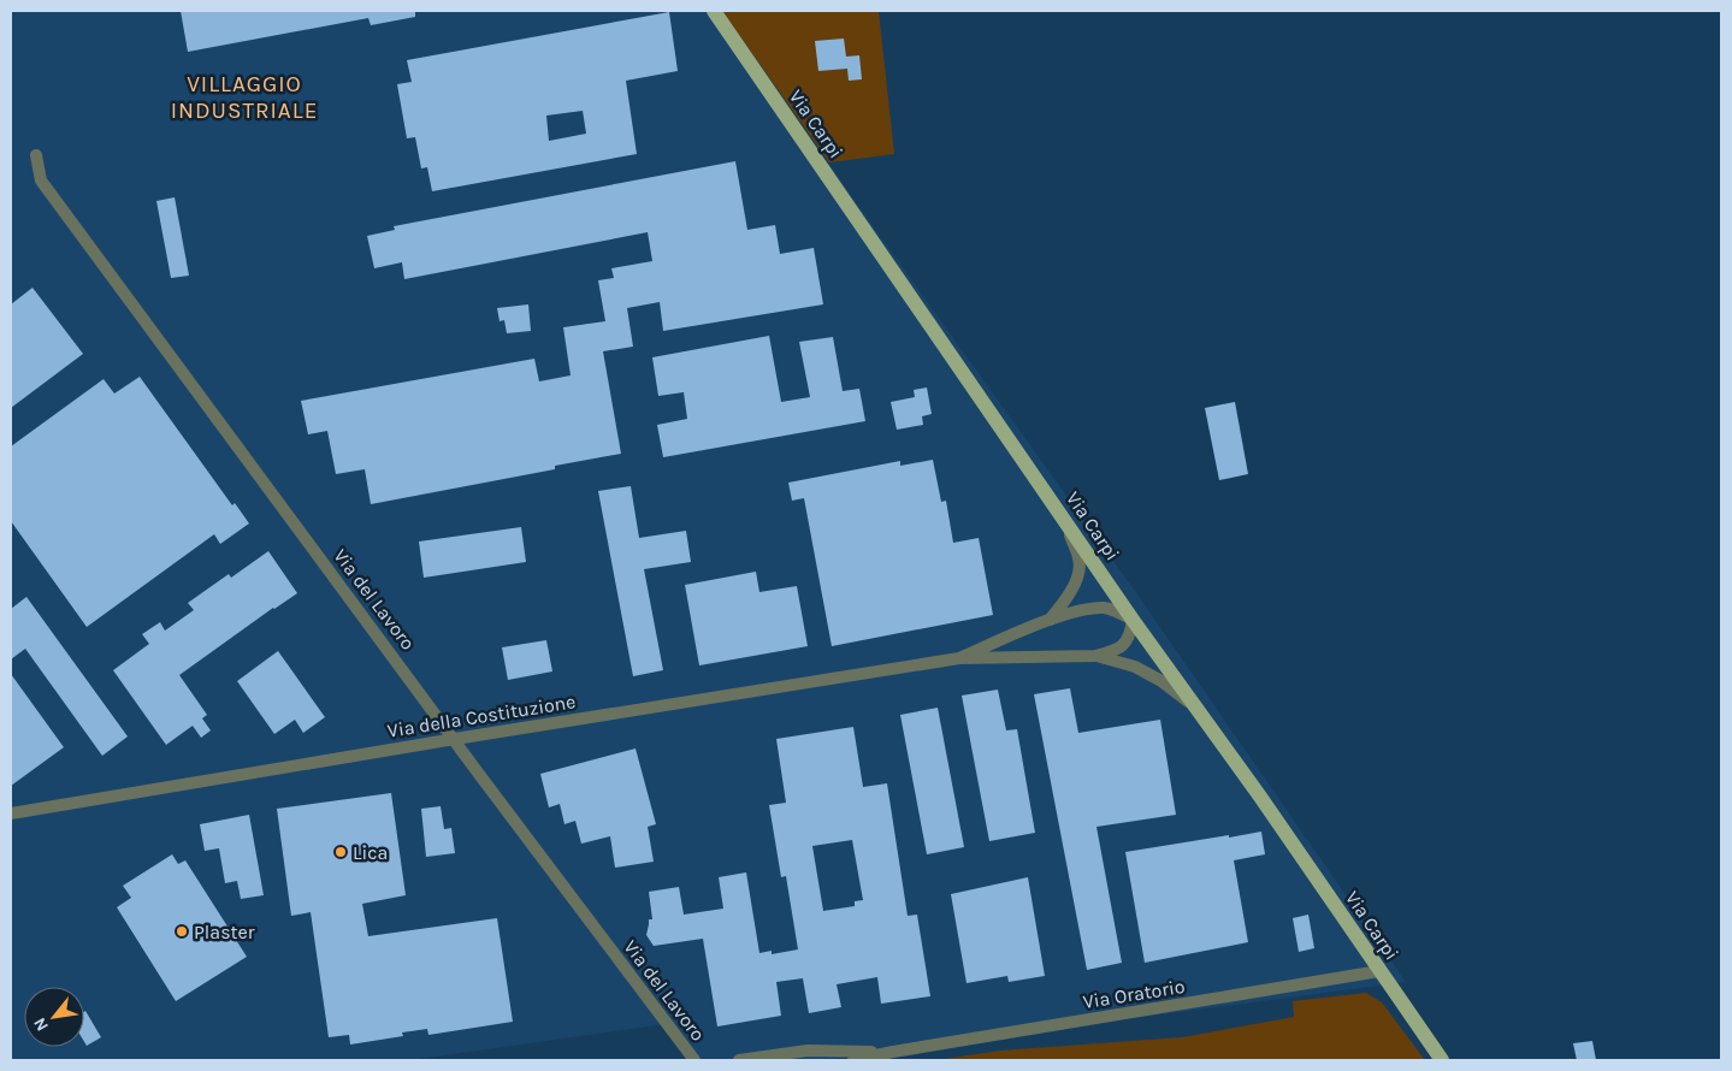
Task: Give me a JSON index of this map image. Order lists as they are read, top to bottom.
{
  "streets": {
    "main road": ["Via Carpi"],
    "street": ["Via del Lavoro", "Via della Costituzione", "Via Oratorio"]
  },
  "crossings": [
    ["Via Carpi", "Via della Costituzione"],
    ["Via Carpi", "Via Oratorio"],
    ["Via del Lavoro", "Via della Costituzione"]
  ],
  "districts": ["VILLAGGIO INDUSTRIALE"],
  "places": ["Lica", "Plaster"],
  "north": "bottom left"
}
